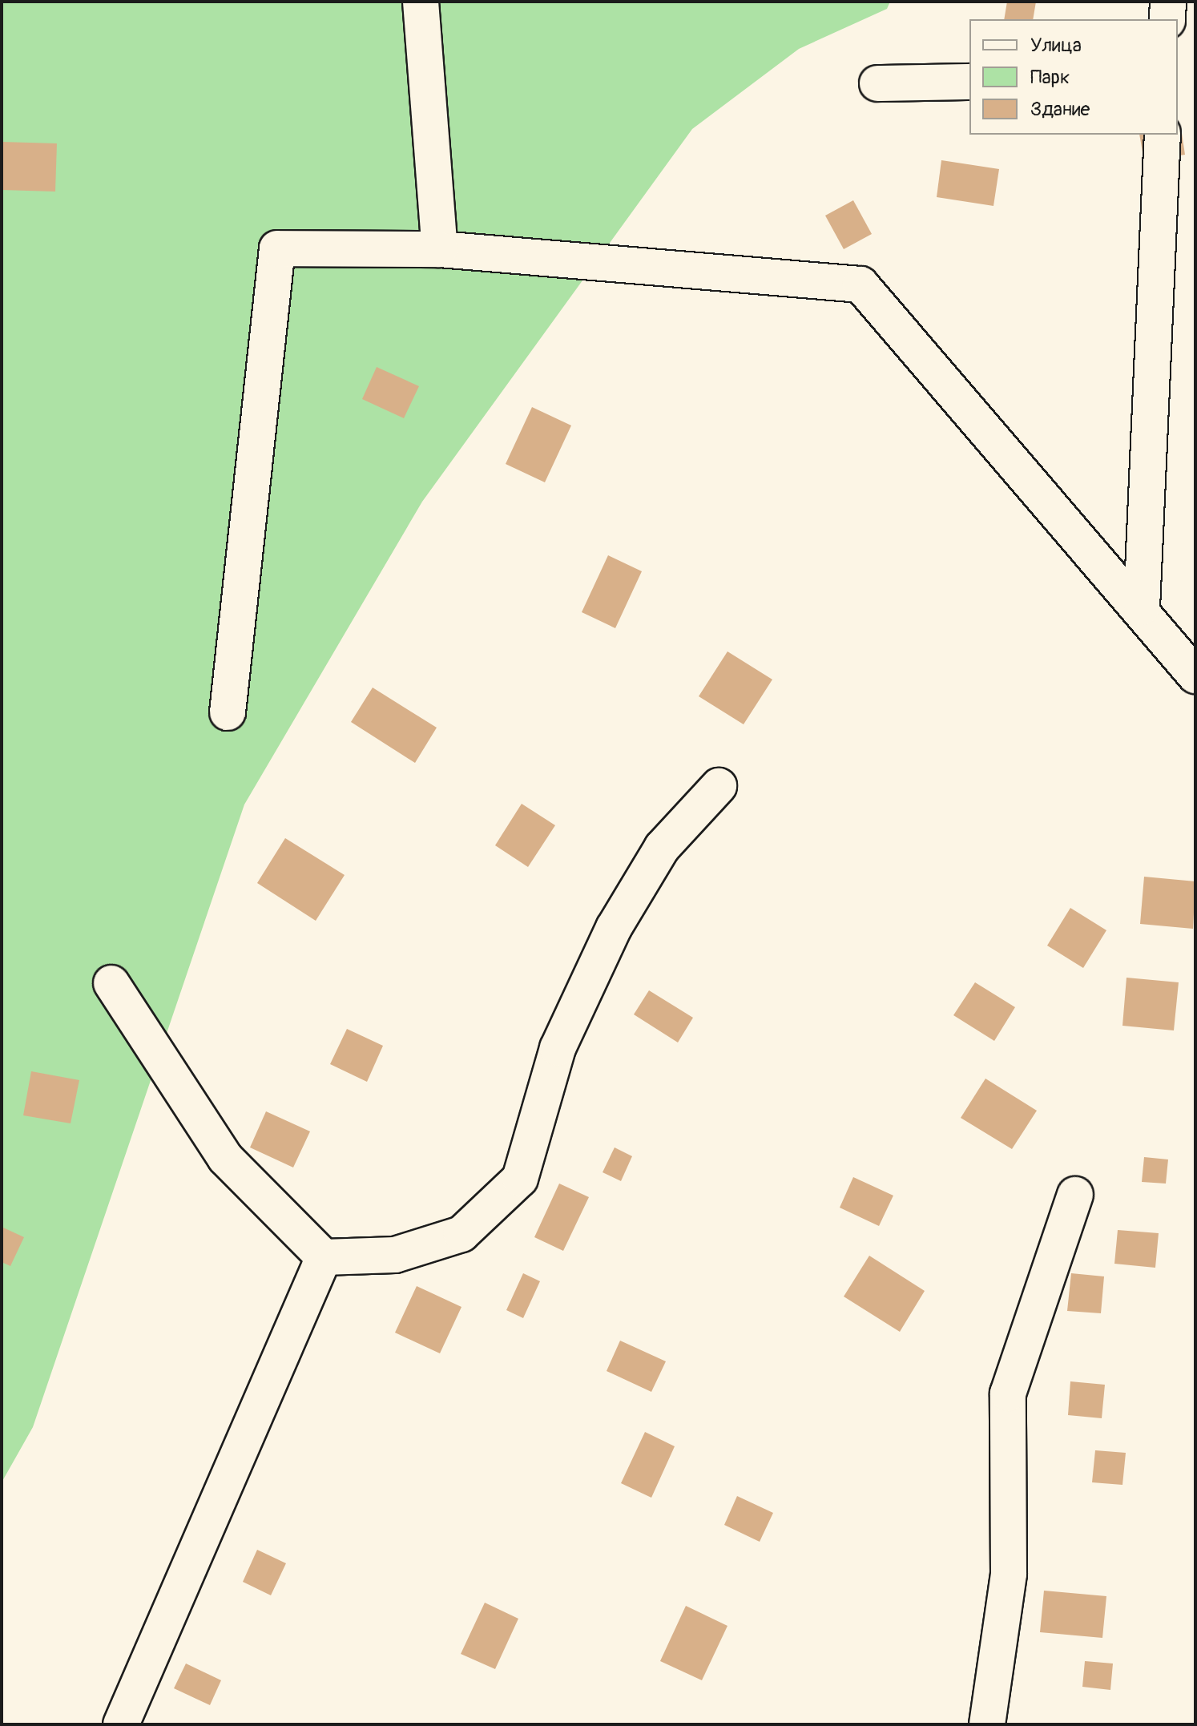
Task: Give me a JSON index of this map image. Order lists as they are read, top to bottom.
{
  "legend": ["Улица", "Парк", "Здание"]
}
